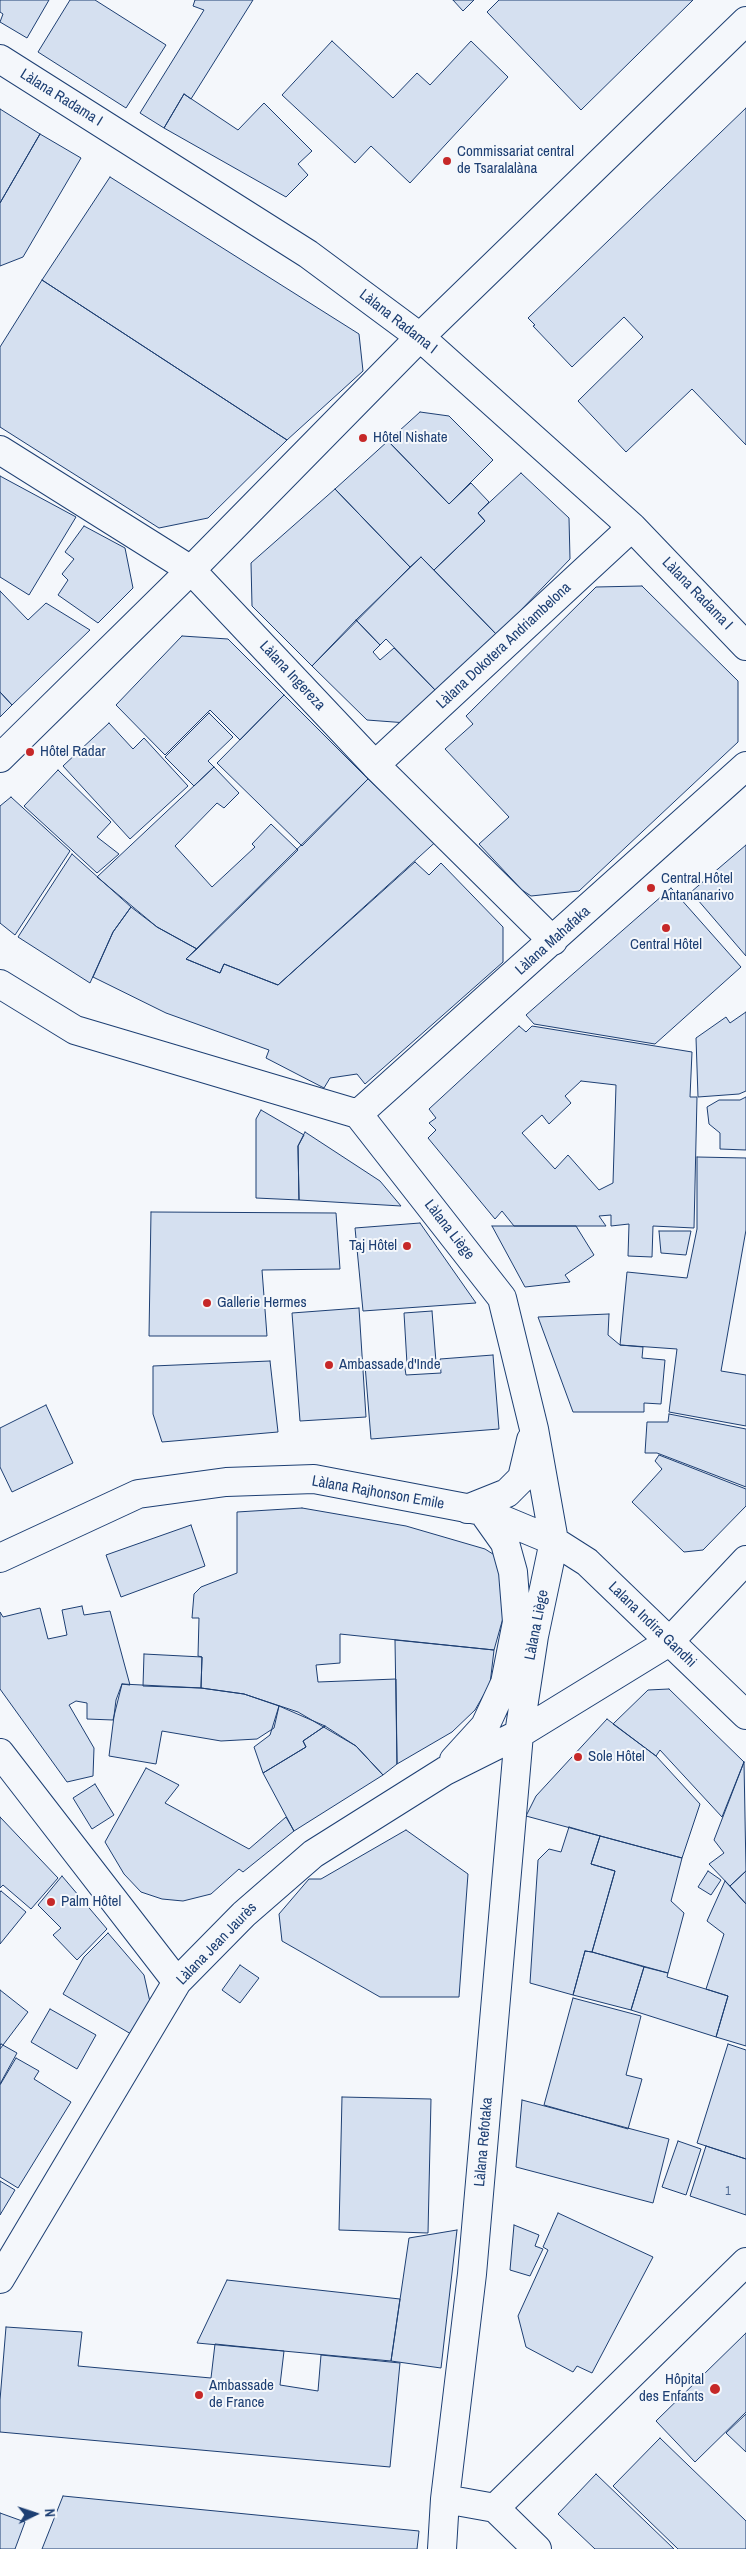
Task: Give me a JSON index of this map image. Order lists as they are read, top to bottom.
{
  "streets": {
    "street": [
      "Làlana Radama I",
      "Làlana Dokotera Andriambelona",
      "Làlana Ingereza",
      "Làlana Mahafaka",
      "Làlana Liège",
      "Làlana Rajhonson Emile",
      "Lalana Indira Gandhi",
      "Làlana Jean Jaurès",
      "Làlana Refotaka"
    ]
  },
  "crossings": [
    ["Làlana Radama I", "Làlana Dokotera Andriambelona"],
    ["Làlana Dokotera Andriambelona", "Làlana Ingereza"],
    ["Làlana Ingereza", "Làlana Mahafaka"],
    ["Làlana Mahafaka", "Làlana Liège"],
    ["Làlana Liège", "Làlana Rajhonson Emile"],
    ["Làlana Liège", "Lalana Indira Gandhi"],
    ["Làlana Liège", "Làlana Jean Jaurès"],
    ["Làlana Liège", "Làlana Refotaka"],
    ["Làlana Rajhonson Emile", "Lalana Indira Gandhi"],
    ["Lalana Indira Gandhi", "Làlana Jean Jaurès"],
    ["Làlana Jean Jaurès", "Làlana Refotaka"]
  ],
  "places": [
    "Commissariat central de Tsaralalàna",
    "Hôtel Nishate",
    "Hôtel Radar",
    "Central Hôtel Antananarivo",
    "Central Hôtel",
    "Taj Hôtel",
    "Gallerie Hermes",
    "Ambassade d'Inde",
    "Sole Hôtel",
    "Palm Hôtel",
    "Hôpital des Enfants",
    "Ambassade de France"
  ],
  "house_numbers": ["1"],
  "north": "right"
}
